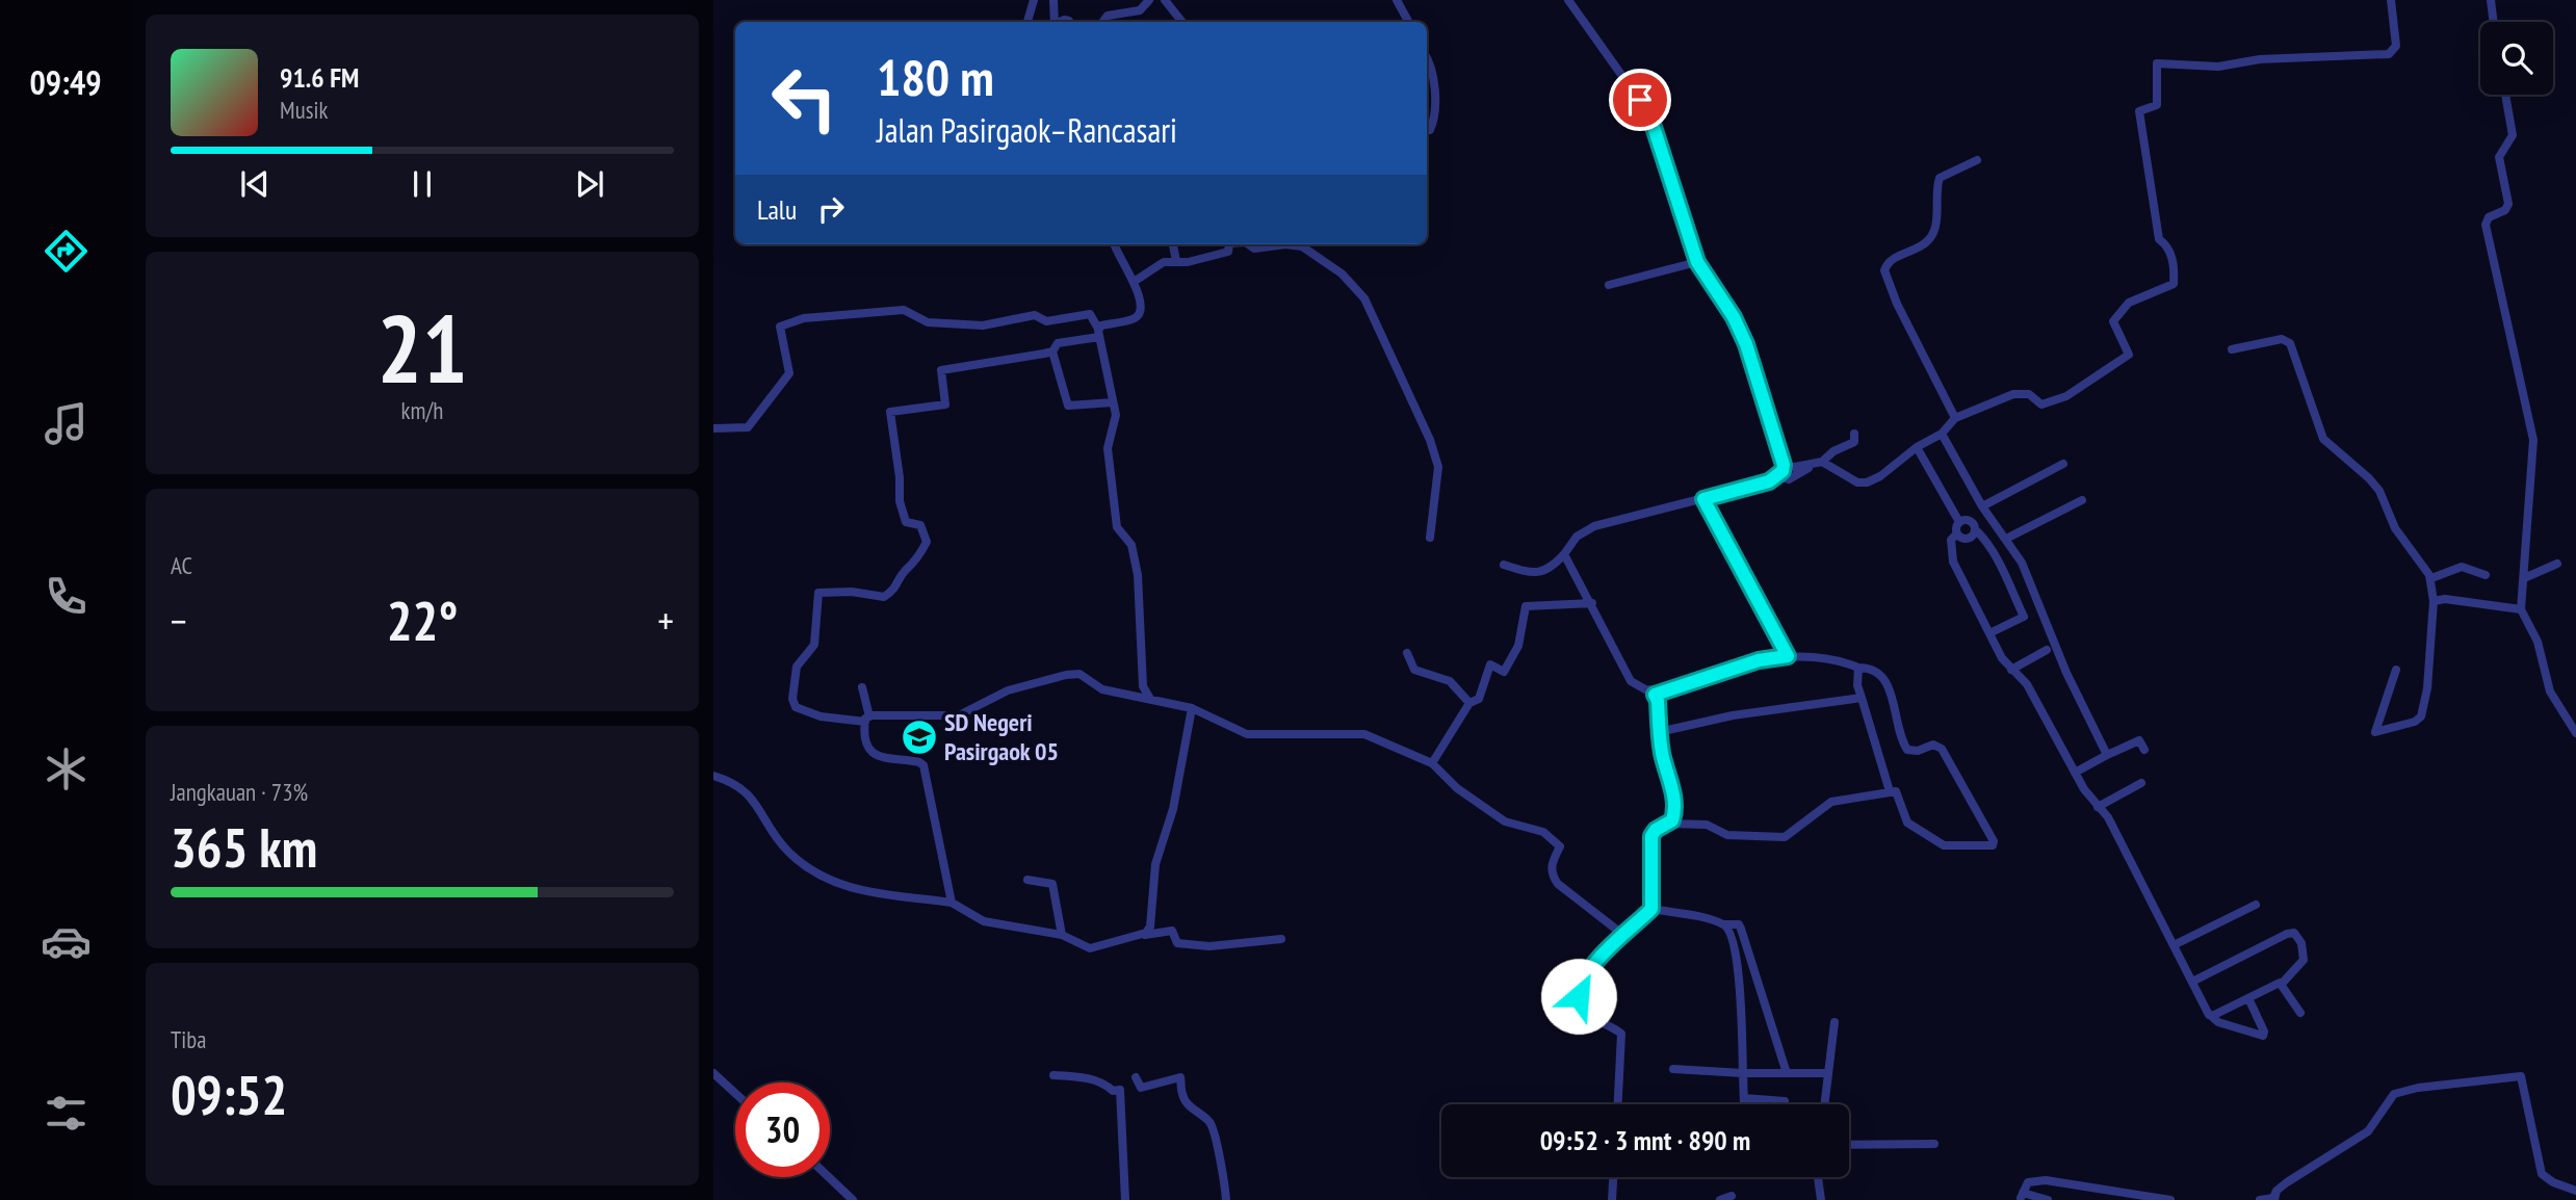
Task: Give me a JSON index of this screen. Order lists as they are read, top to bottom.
{
  "places": {
    "school or university": ["SD Negeri Pasirgaok 05"]
  },
  "page": {
    "tabs": "09:49",
    "turn": ["180 m", "Jalan Pasirgaok–Rancasari"],
    "song": ["91.6 FM", "Musik"],
    "then": "Lalu",
    "tile": [
      ["21", "km/h"],
      "AC",
      ["Jangkauan · 73%", "365 km"],
      ["Tiba", "09:52"]
    ],
    "heat": ["−", "22°", "+"],
    "limit": "30",
    "trip": "09:52 · 3 mnt · 890 m"
  }
}
